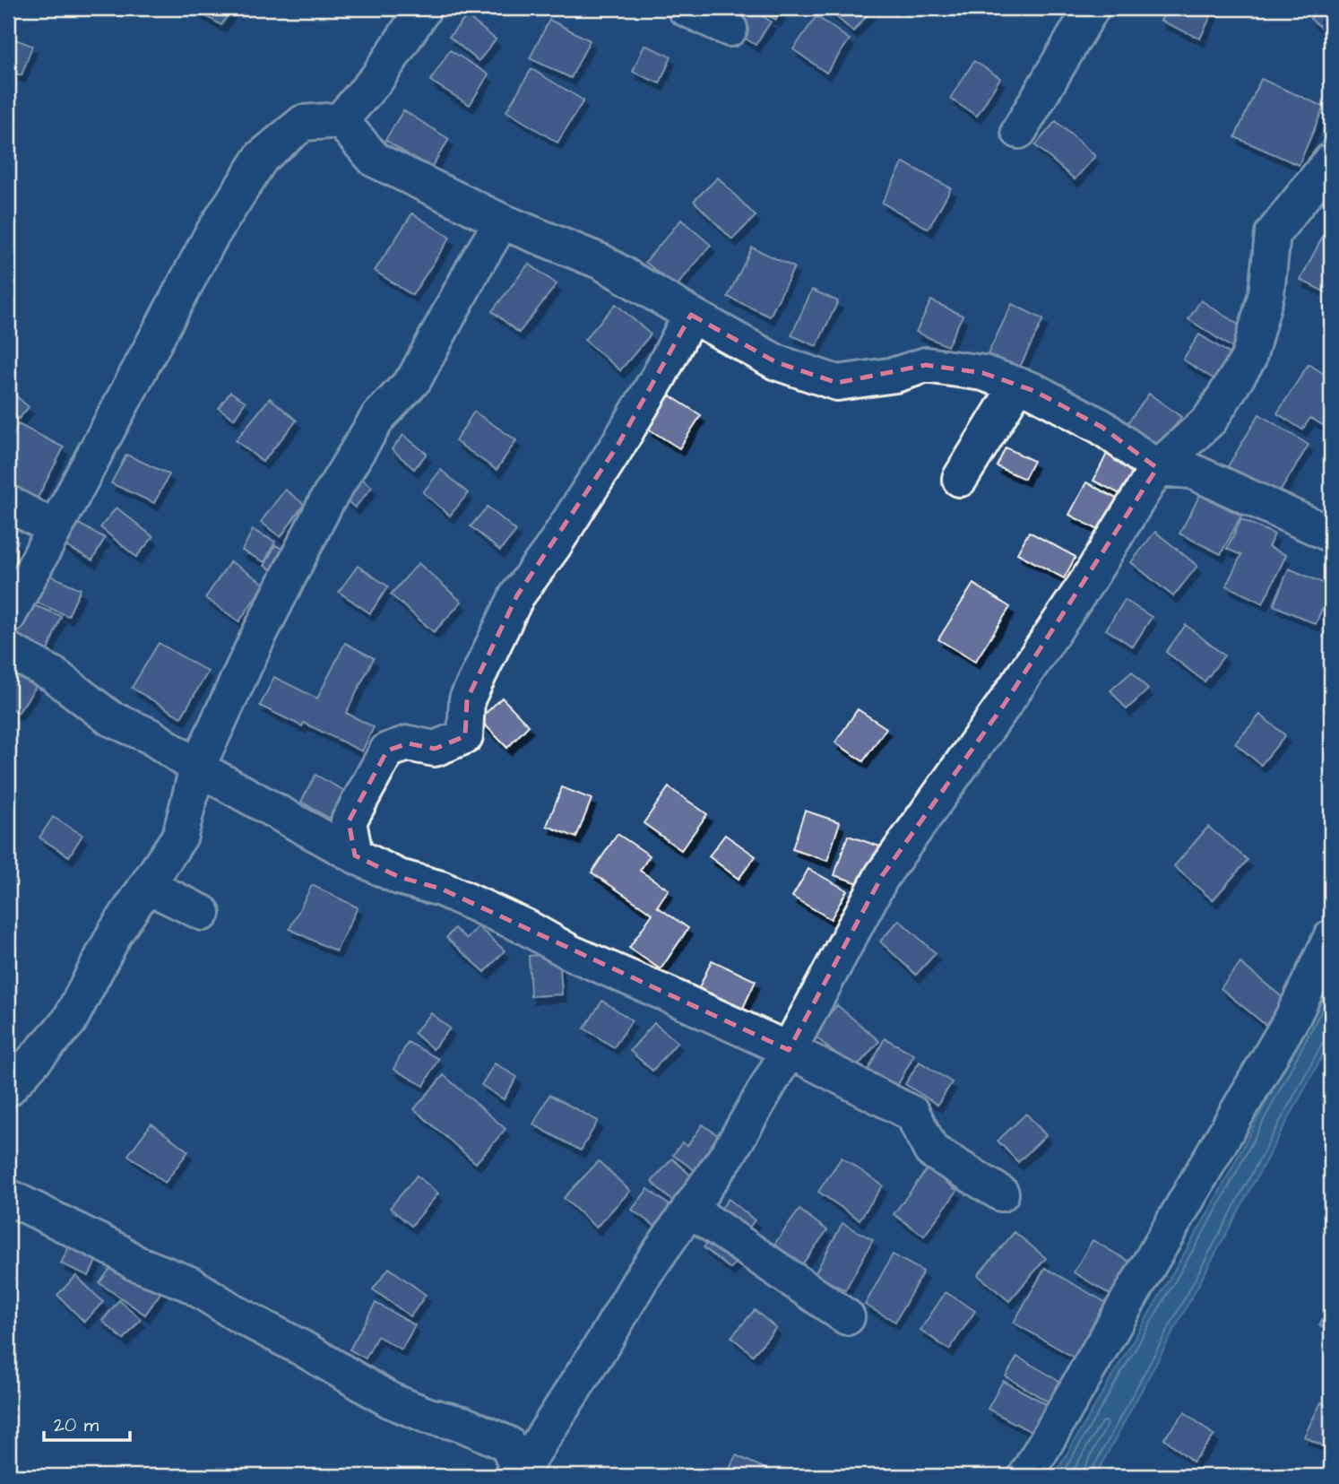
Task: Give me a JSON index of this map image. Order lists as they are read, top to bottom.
{
  "scale_bar": "20 m"
}
